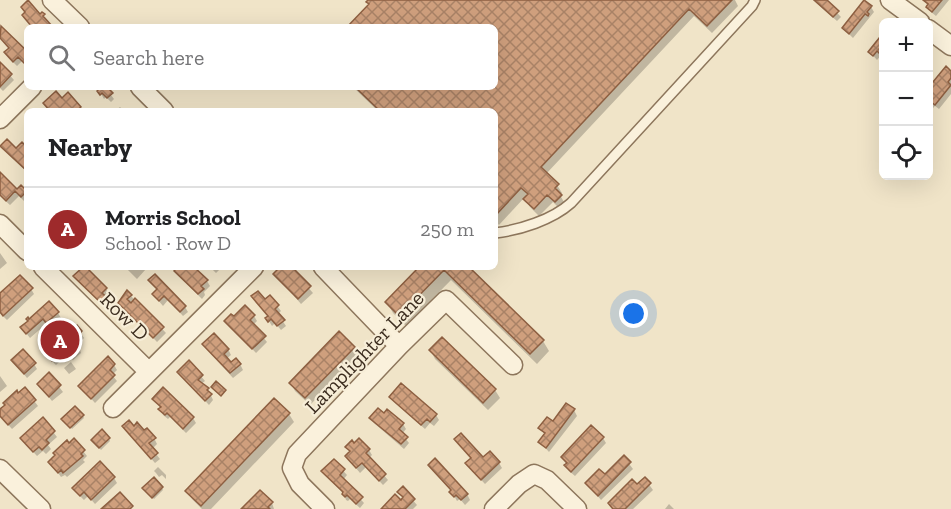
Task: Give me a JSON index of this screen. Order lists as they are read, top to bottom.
{
  "streets": {
    "street": ["Row D", "Lamplighter Lane"]
  },
  "page": {
    "map_buttons": ["+", "−"],
    "search": "Search here",
    "heading": "Nearby",
    "list": [
      {
        "mark": "A",
        "name": "Morris School",
        "note": "School · Row D",
        "value": "250 m"
      }
    ],
    "pins": "A"
  }
}
